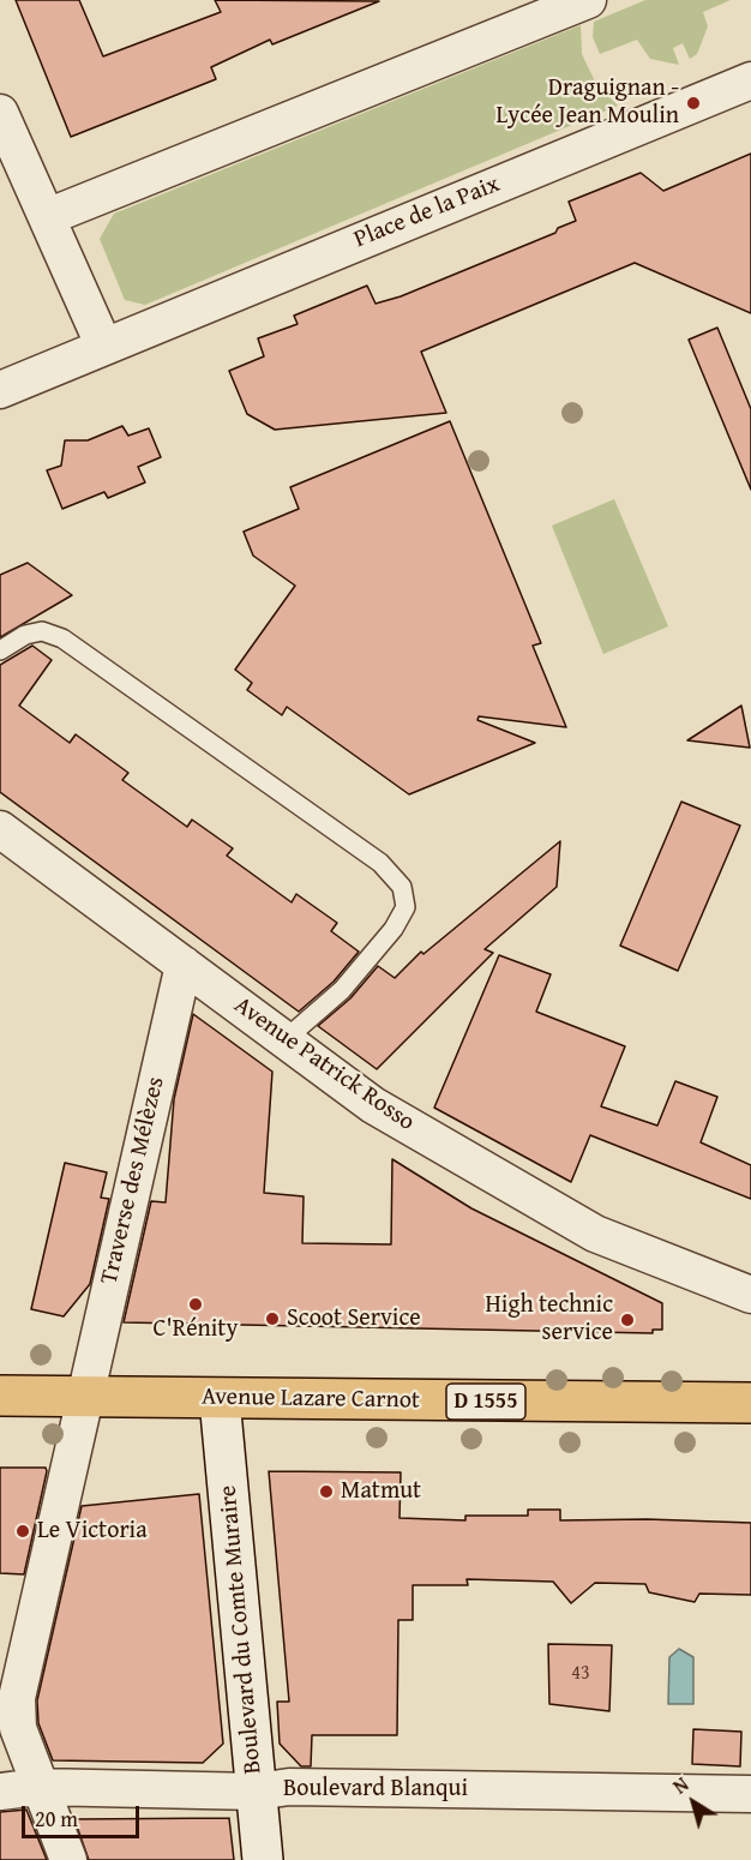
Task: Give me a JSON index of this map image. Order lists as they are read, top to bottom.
{
  "streets": {
    "main road": ["Avenue Lazare Carnot", "D 1555"],
    "street": [
      "Place de la Paix",
      "Avenue Patrick Rosso",
      "Traverse des Mélèzes",
      "Boulevard du Comte Muraire",
      "Boulevard Blanqui"
    ]
  },
  "crossings": [
    ["Avenue Patrick Rosso", "Traverse des Mélèzes"],
    ["Traverse des Mélèzes", "Avenue Lazare Carnot"],
    ["Traverse des Mélèzes", "Boulevard Blanqui"],
    ["Avenue Lazare Carnot", "Boulevard du Comte Muraire"],
    ["Boulevard du Comte Muraire", "Boulevard Blanqui"]
  ],
  "places": [
    "Draguignan - Lycée Jean Moulin",
    "C'Rénity",
    "Scoot Service",
    "High technic service",
    "Matmut",
    "Le Victoria"
  ],
  "house_numbers": ["43"],
  "scale_bar": "20 m",
  "north": "top left"
}
